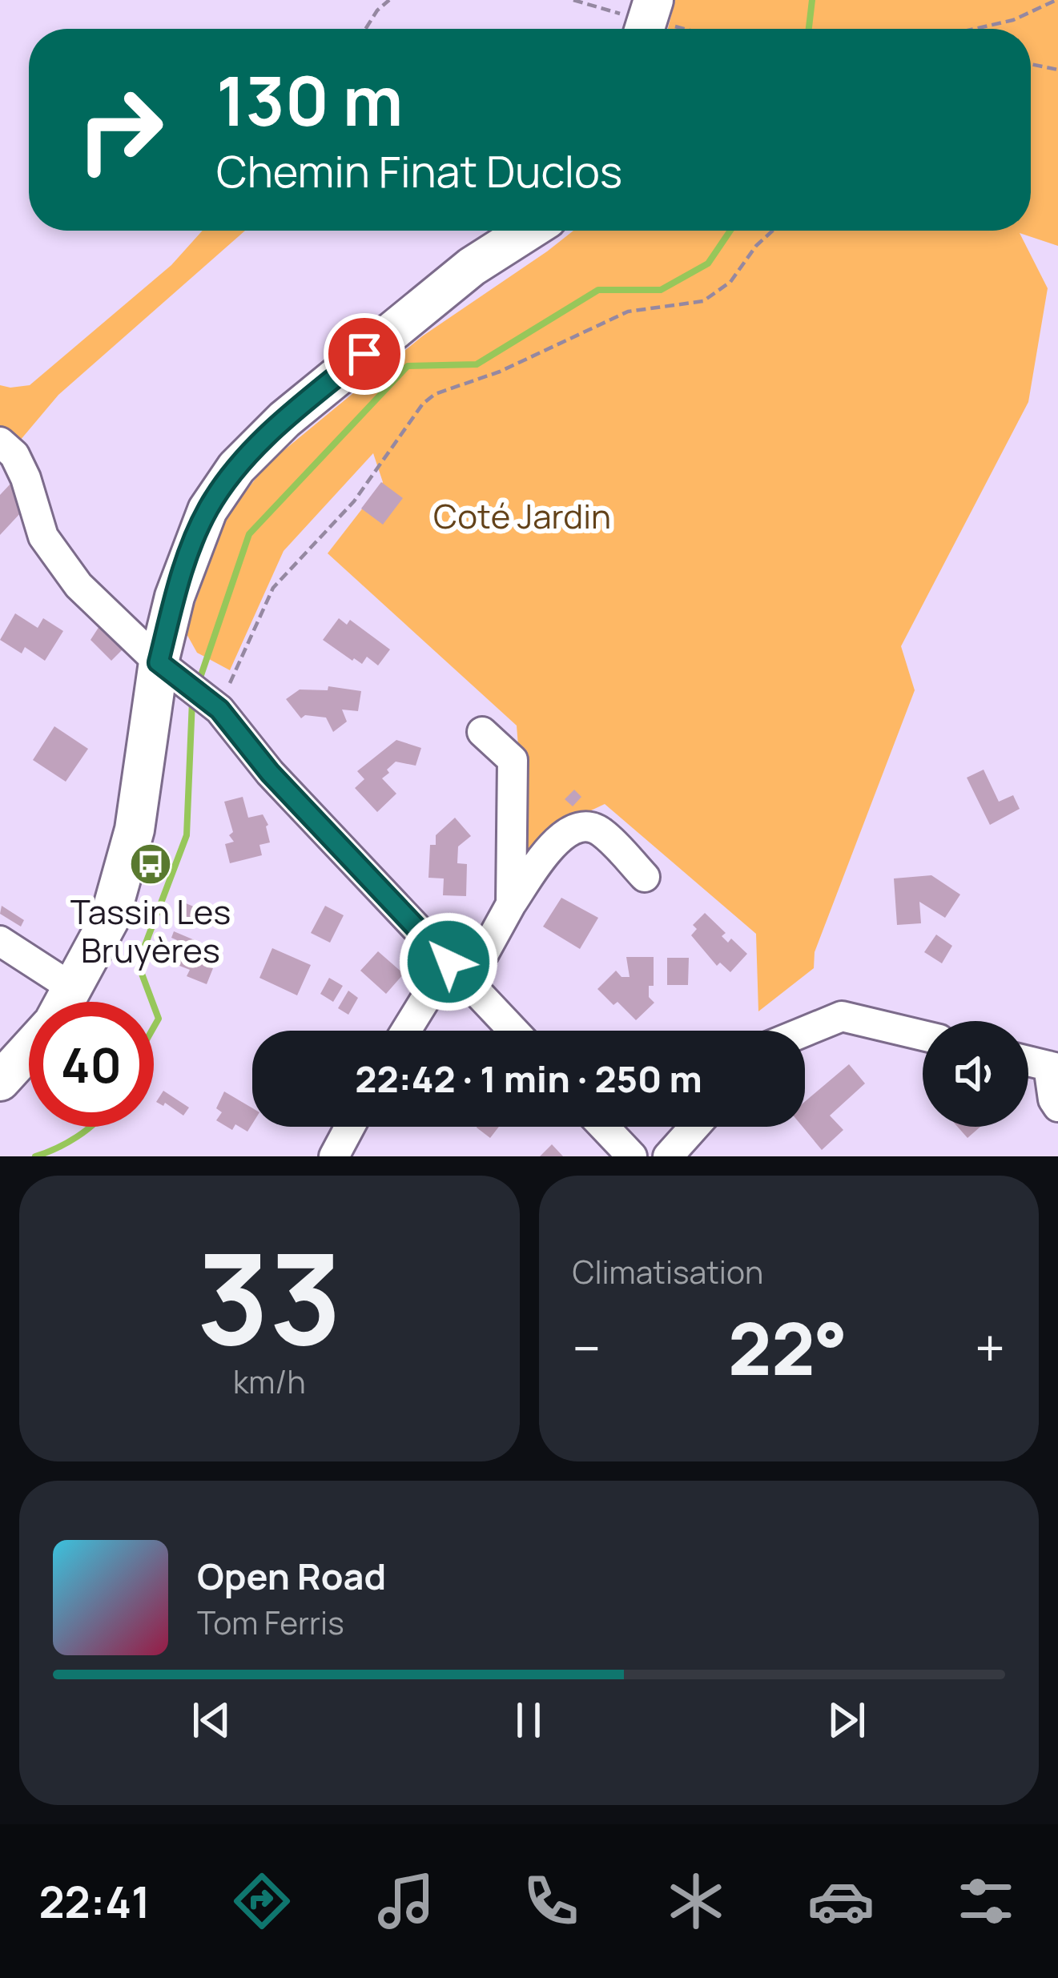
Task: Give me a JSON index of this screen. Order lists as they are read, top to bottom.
{
  "parks": ["Coté Jardin"],
  "places": {
    "bus stop": ["Tassin Les Bruyères"]
  },
  "page": {
    "turn": ["130 m", "Chemin Finat Duclos"],
    "limit": "40",
    "trip": "22:42 · 1 min · 250 m",
    "tile": [
      ["33", "km/h"],
      "Climatisation"
    ],
    "heat": ["−", "22°", "+"],
    "song": ["Open Road", "Tom Ferris"],
    "tabs": "22:41"
  }
}
